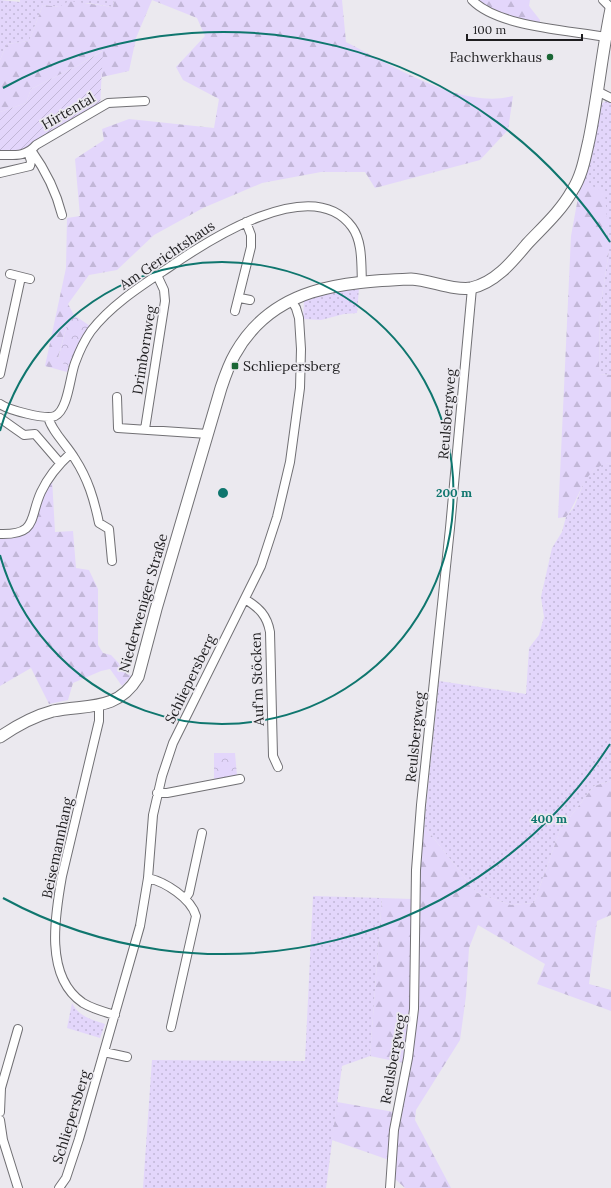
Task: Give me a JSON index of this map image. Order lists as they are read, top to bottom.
{
  "streets": {
    "street": [
      "Hirtental",
      "Am Gerichtshaus",
      "Drimbornweg",
      "Reulsbergweg",
      "Niederweniger Straße",
      "Schliepersberg",
      "Auf'm Stöcken",
      "Beisemannhang"
    ]
  },
  "crossings": [
    ["Am Gerichtshaus", "Drimbornweg"],
    ["Am Gerichtshaus", "Niederweniger Straße"],
    ["Reulsbergweg", "Niederweniger Straße"],
    ["Niederweniger Straße", "Schliepersberg"],
    ["Niederweniger Straße", "Beisemannhang"],
    ["Schliepersberg", "Auf'm Stöcken"],
    ["Schliepersberg", "Beisemannhang"]
  ],
  "places": {
    "other": ["Fachwerkhaus"],
    "transit": ["Schliepersberg"]
  },
  "scale_bar": "100 m",
  "rings": ["200 m", "400 m"]
}
